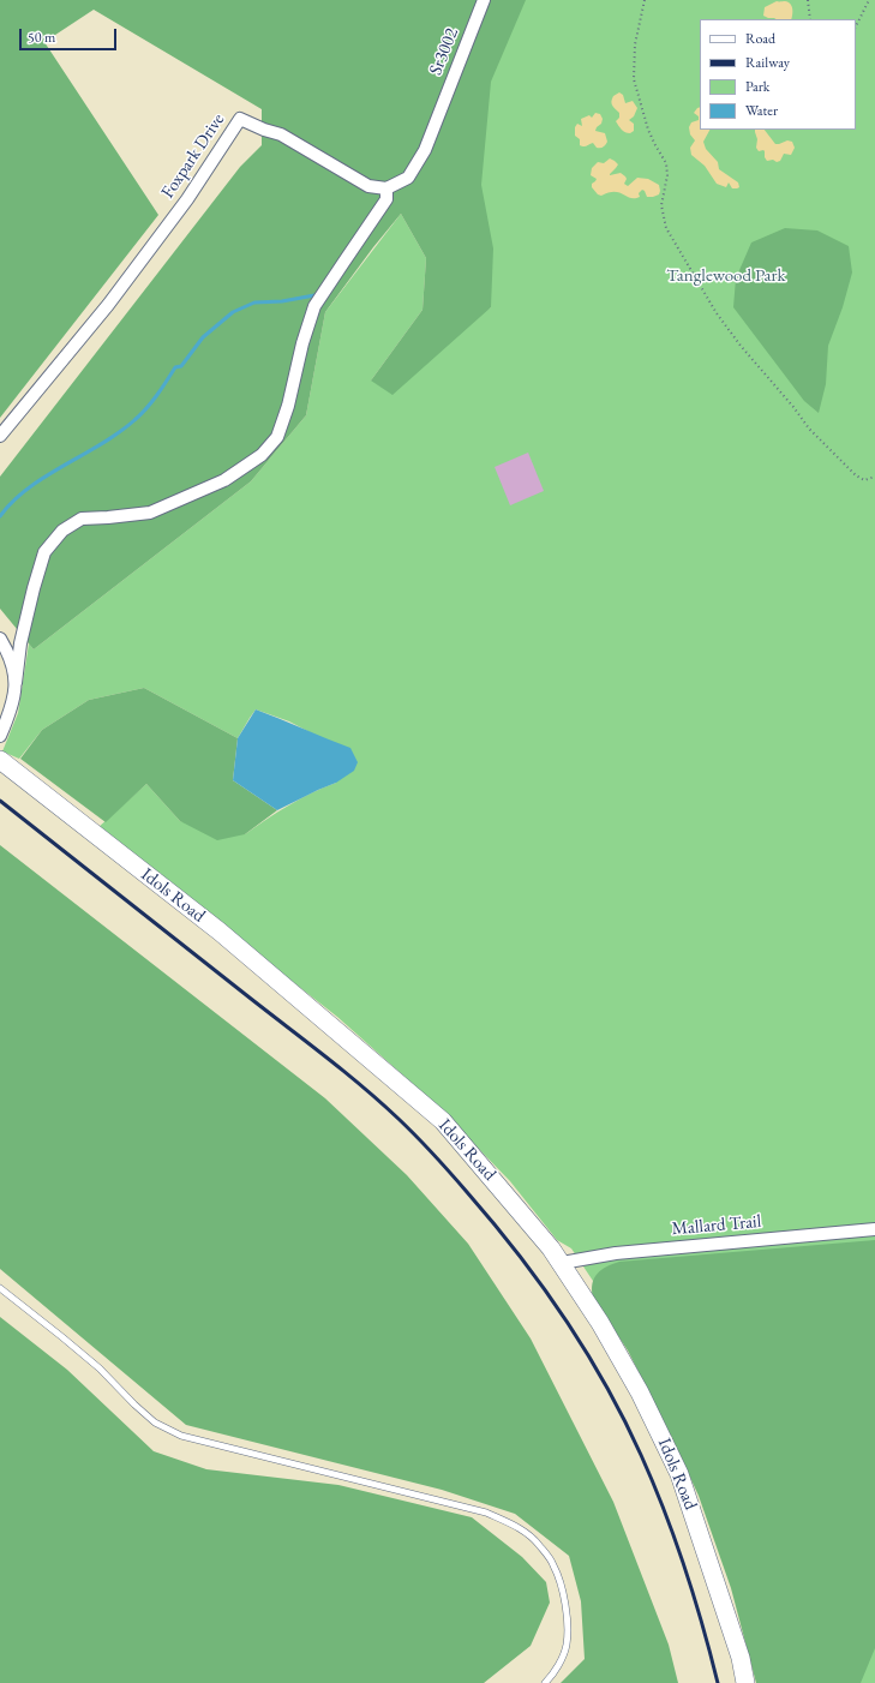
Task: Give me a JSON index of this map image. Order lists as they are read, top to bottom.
{
  "streets": {
    "street": [
      "Sr3002",
      "Foxpark Drive",
      "Idols Road",
      "Mallard Trail"
    ]
  },
  "crossings": [
    ["Sr3002", "Foxpark Drive"],
    ["Idols Road", "Mallard Trail"]
  ],
  "parks": ["Tanglewood Park"],
  "legend": [
    "Road",
    "Railway",
    "Park",
    "Water"
  ],
  "scale_bar": "50 m"
}
